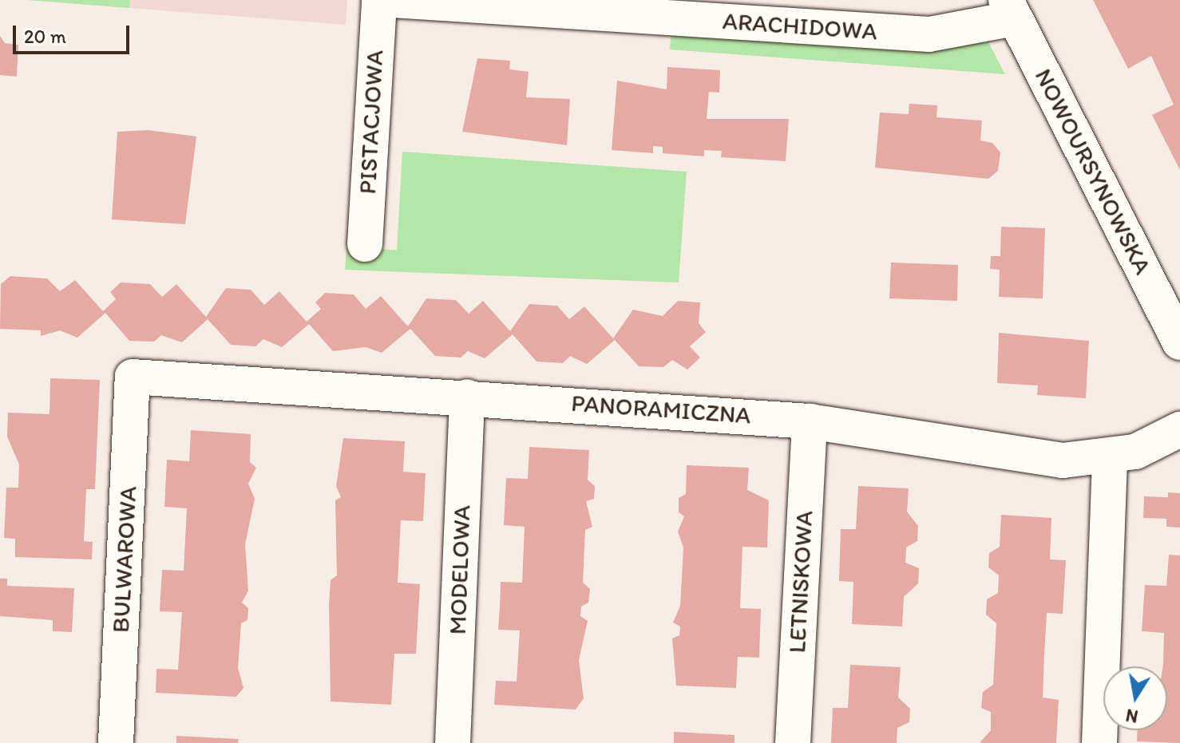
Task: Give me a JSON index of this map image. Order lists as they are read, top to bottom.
{
  "streets": {
    "street": [
      "ARACHIDOWA",
      "PISTACJOWA",
      "NOWOURSYNOWSKA",
      "PANORAMICZNA",
      "BULWAROWA",
      "MODELOWA",
      "LETNISKOWA"
    ]
  },
  "crossings": [
    ["ARACHIDOWA", "NOWOURSYNOWSKA"],
    ["PANORAMICZNA", "BULWAROWA"],
    ["PANORAMICZNA", "MODELOWA"],
    ["PANORAMICZNA", "LETNISKOWA"]
  ],
  "scale_bar": "20 m",
  "north": "bottom"
}
